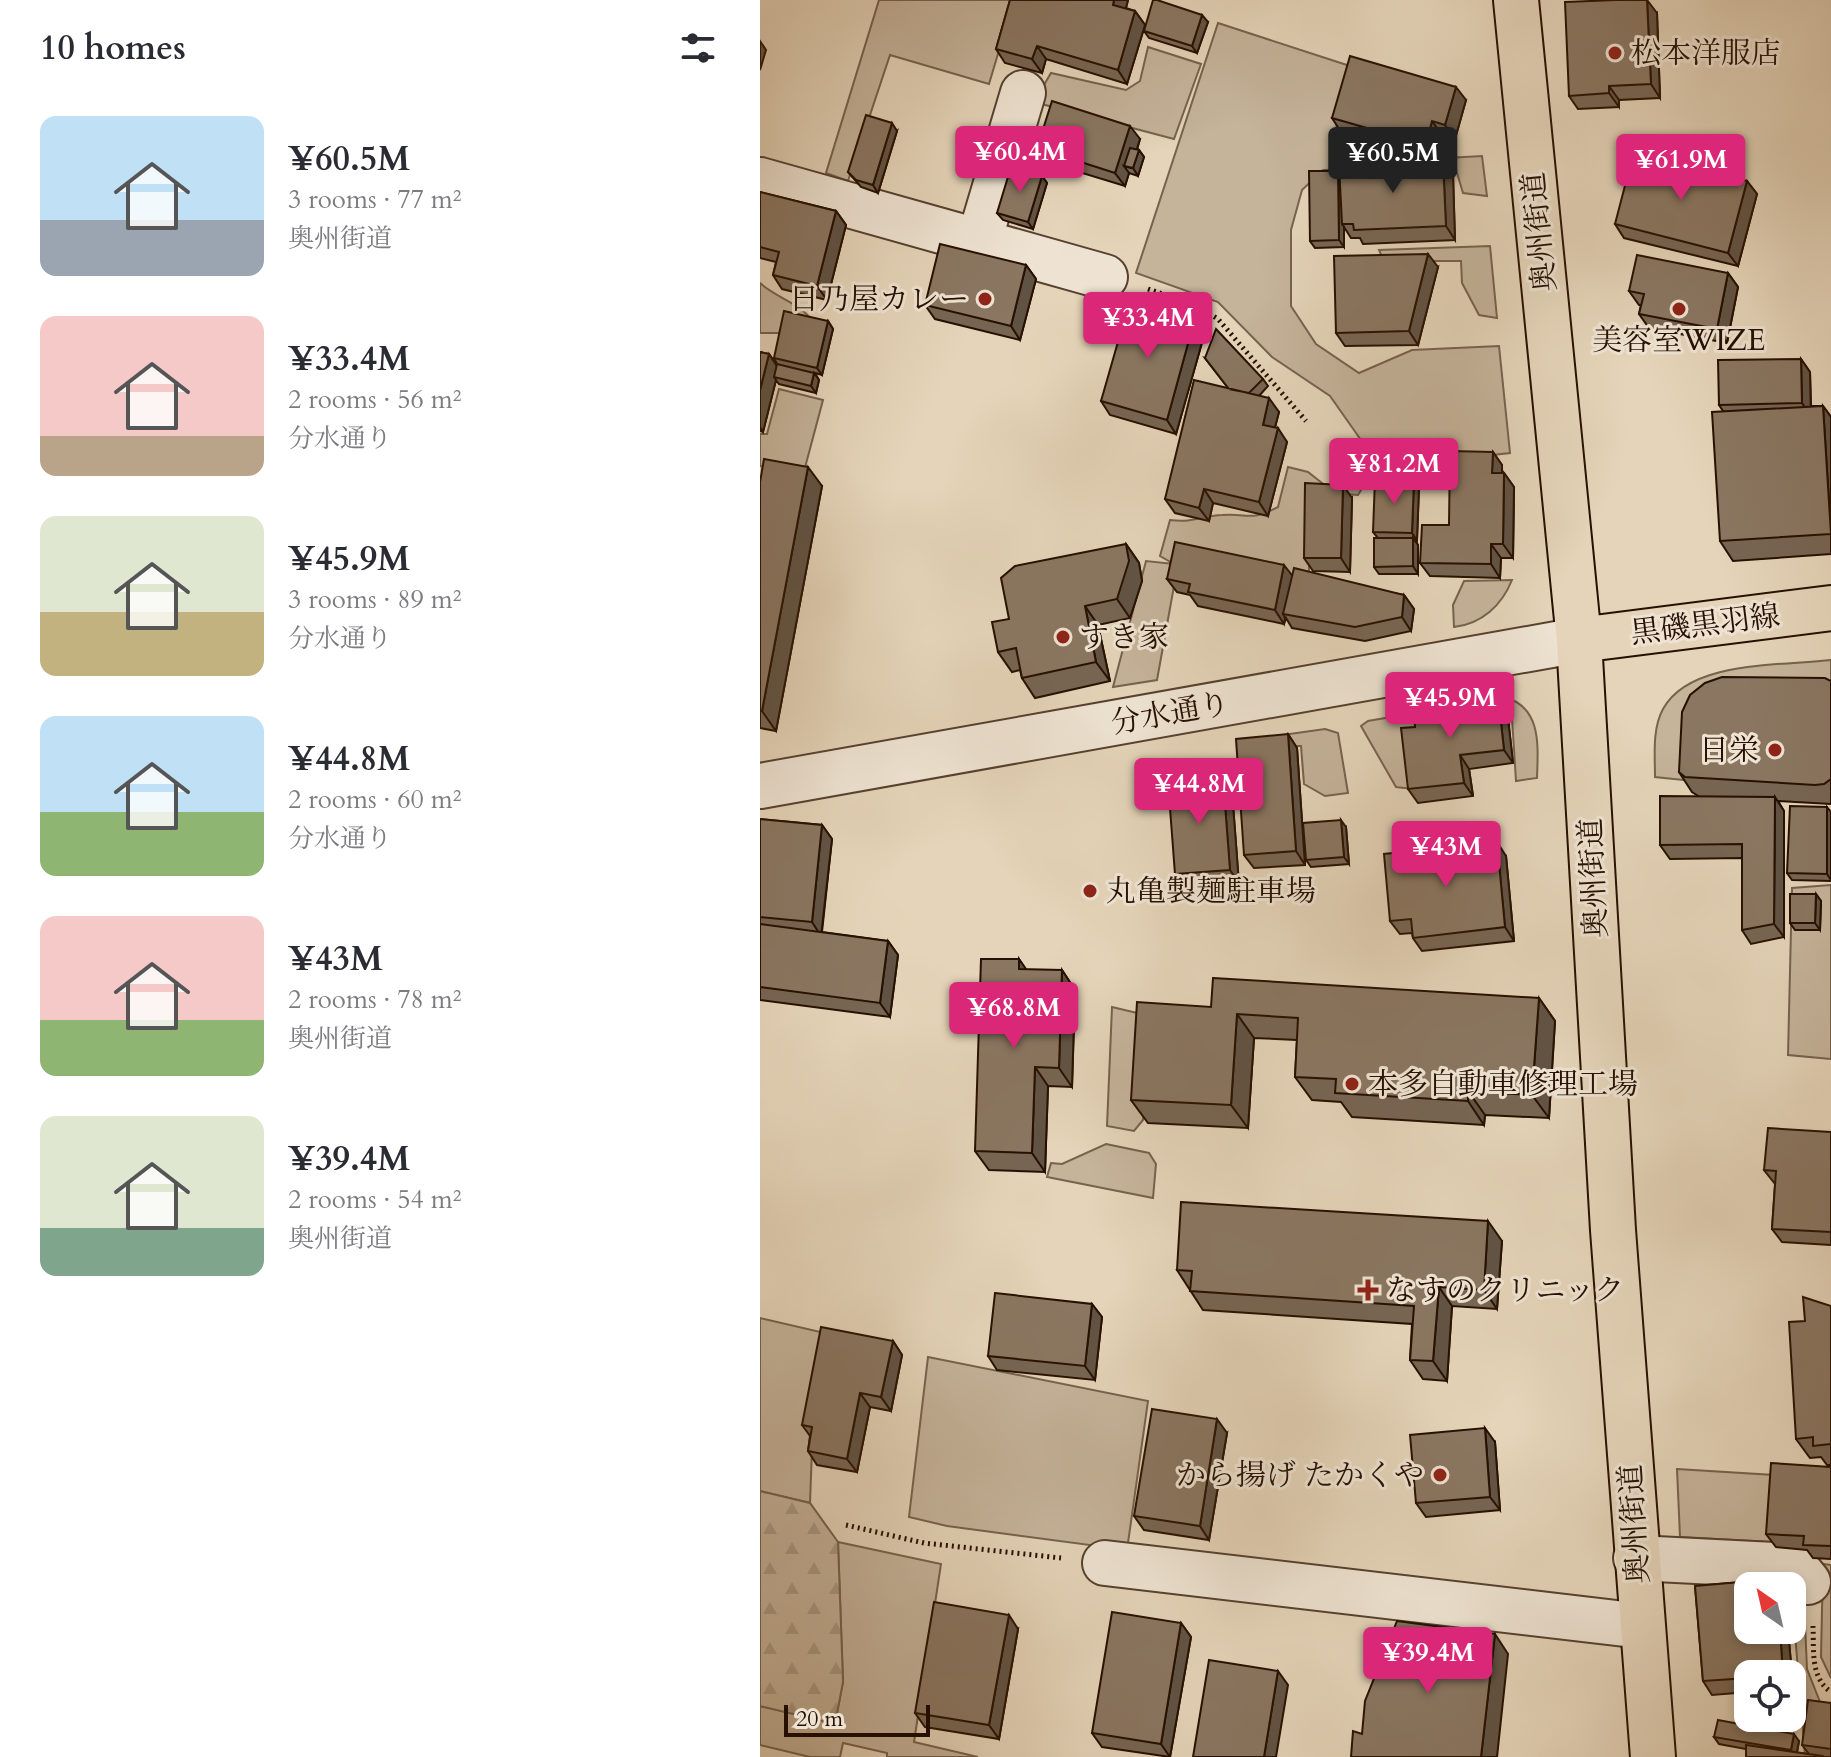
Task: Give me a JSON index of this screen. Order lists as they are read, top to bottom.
{
  "streets": {
    "main road": ["奥州街道", "黒磯黒羽線"],
    "street": ["分水通り"]
  },
  "crossings": [
    ["奥州街道", "黒磯黒羽線"],
    ["奥州街道", "分水通り"],
    ["黒磯黒羽線", "分水通り"]
  ],
  "places": {
    "other": [
      "松本洋服店",
      "日乃屋カレー",
      "美容室WIZE",
      "すき家",
      "日栄",
      "丸亀製麺駐車場",
      "本多自動車修理工場",
      "から揚げ たかくや"
    ],
    "health": ["なすのクリニック"]
  },
  "scale_bar": "20 m",
  "north": "top left",
  "page": {
    "heading": "10 homes",
    "list": [
      {
        "name": "¥60.5M",
        "note": "3 rooms · 77 m² · 奥州街道"
      },
      {
        "name": "¥33.4M",
        "note": "2 rooms · 56 m² · 分水通り"
      },
      {
        "name": "¥45.9M",
        "note": "3 rooms · 89 m² · 分水通り"
      },
      {
        "name": "¥44.8M",
        "note": "2 rooms · 60 m² · 分水通り"
      },
      {
        "name": "¥43M",
        "note": "2 rooms · 78 m² · 奥州街道"
      },
      {
        "name": "¥39.4M",
        "note": "2 rooms · 54 m² · 奥州街道"
      }
    ],
    "price": [
      "¥60.4M",
      "¥60.5M",
      "¥61.9M",
      "¥33.4M",
      "¥81.2M",
      "¥45.9M",
      "¥44.8M",
      "¥43M",
      "¥68.8M",
      "¥39.4M"
    ],
    "scale": "20 m"
  }
}
